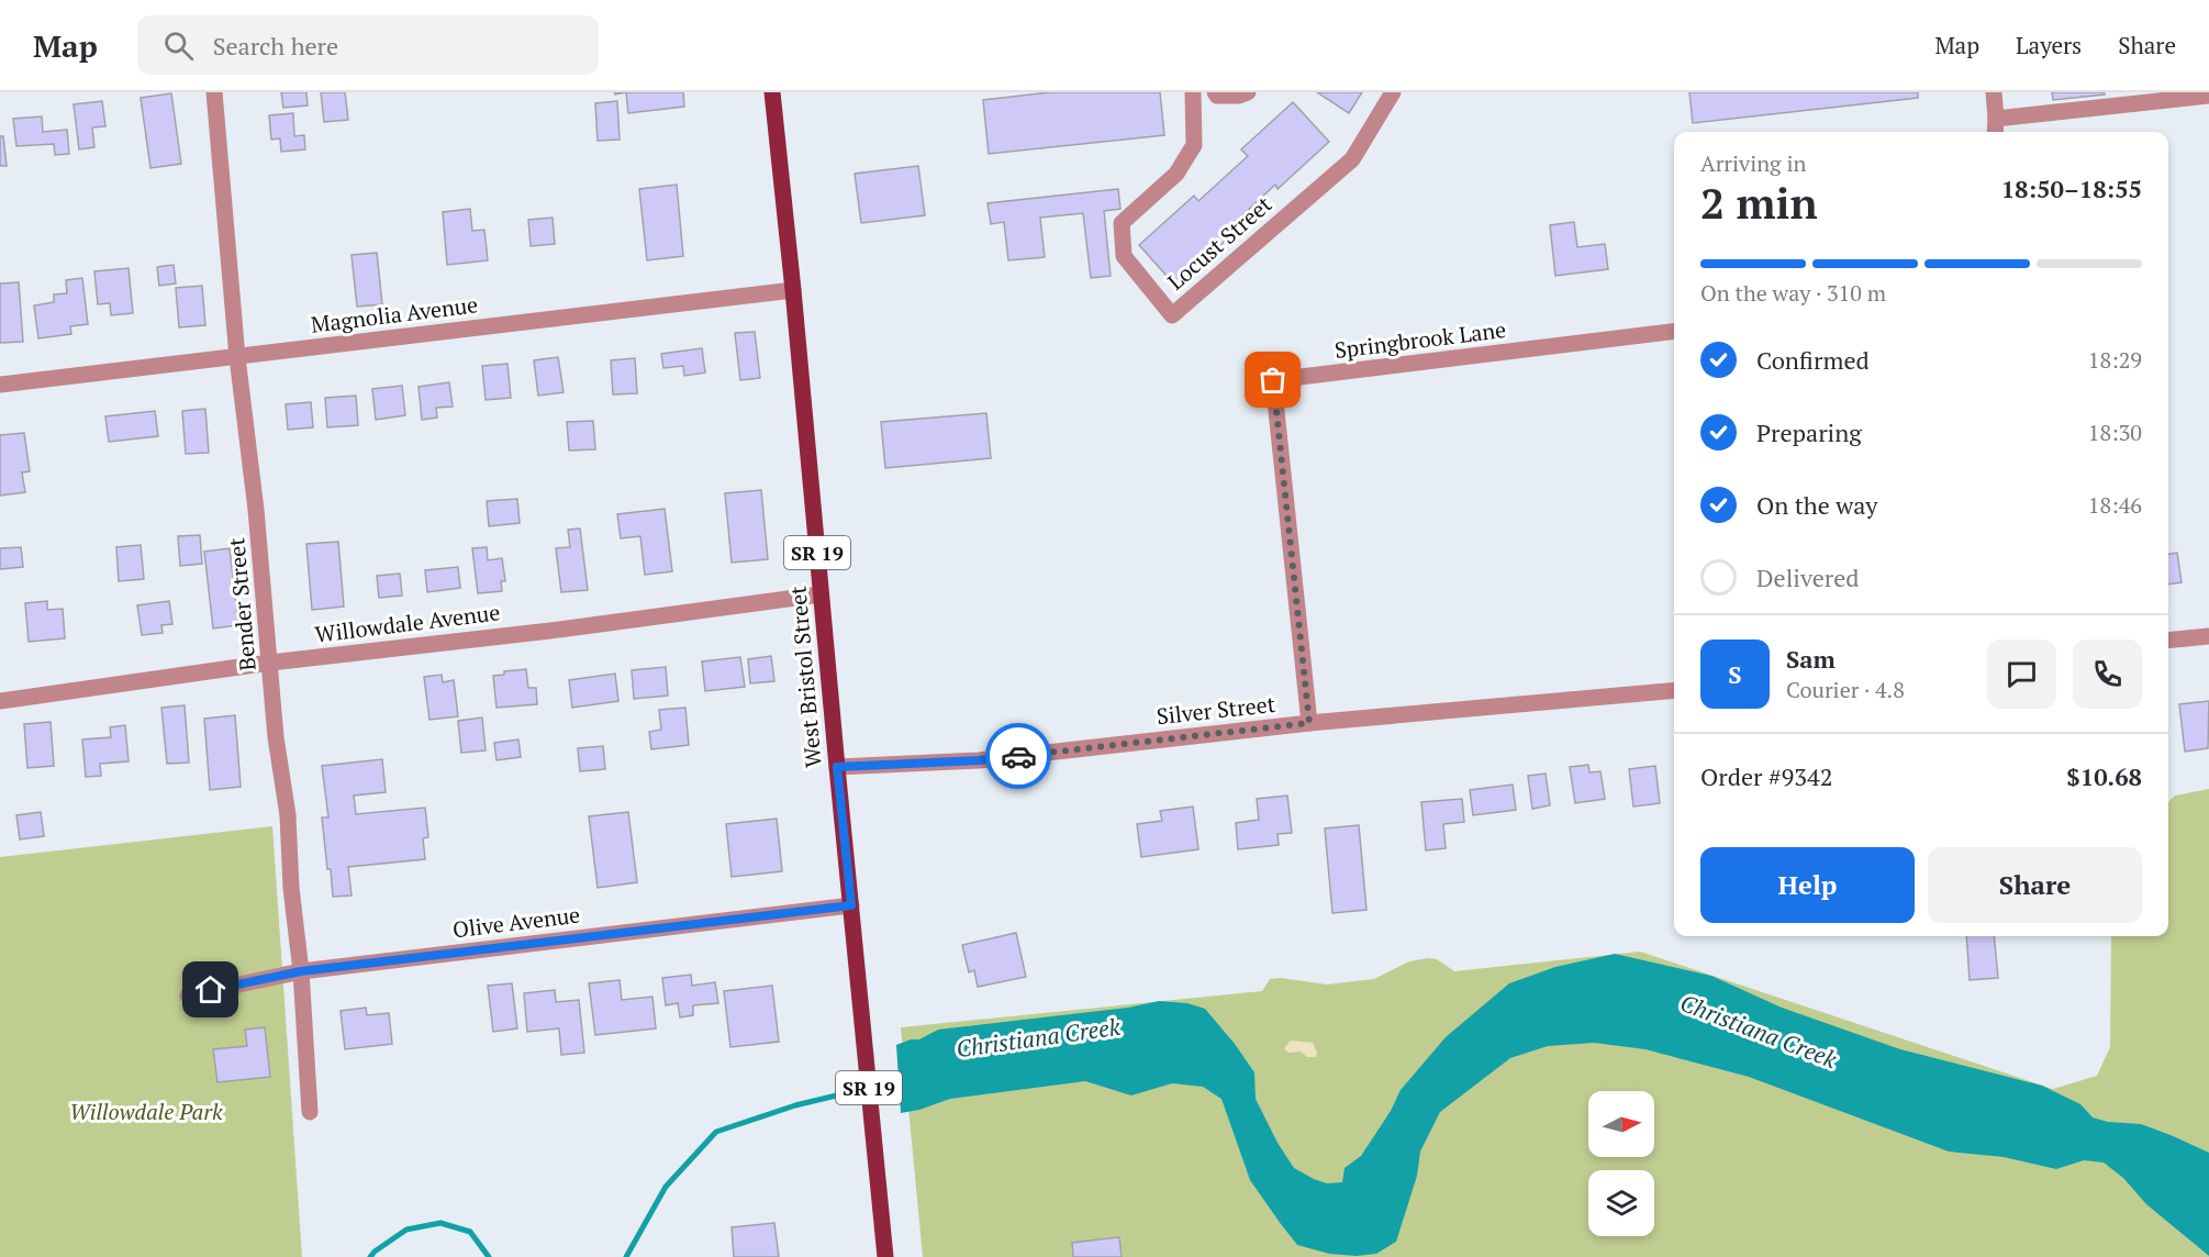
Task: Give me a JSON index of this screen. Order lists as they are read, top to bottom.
{
  "streets": {
    "main road": ["SR 19", "West Bristol Street"],
    "street": [
      "Locust Street",
      "Magnolia Avenue",
      "Springbrook Lane",
      "Bender Street",
      "Willowdale Avenue",
      "Silver Street",
      "Olive Avenue"
    ]
  },
  "crossings": [
    ["Magnolia Avenue", "Bender Street"],
    ["Magnolia Avenue", "West Bristol Street"],
    ["Springbrook Lane", "Silver Street"],
    ["Bender Street", "Willowdale Avenue"],
    ["Bender Street", "Olive Avenue"],
    ["Willowdale Avenue", "West Bristol Street"],
    ["West Bristol Street", "Silver Street"],
    ["West Bristol Street", "Olive Avenue"]
  ],
  "water": ["Christiana Creek"],
  "parks": ["Willowdale Park"],
  "north": "right",
  "page": {
    "header": "Map",
    "search": "Search here",
    "nav": ["Map", "Layers", "Share"],
    "heading": ["2 min", "Arriving in", "18:50–18:55"],
    "panel": [
      "Sam",
      "Courier · 4.8",
      "Order #9342",
      "$10.68"
    ],
    "bar": "On the way · 310 m",
    "list": [
      ["Confirmed", "18:29"],
      ["Preparing", "18:30"],
      ["On the way", "18:46"],
      "Delivered"
    ],
    "round": "S",
    "buttons": ["Help", "Share"]
  }
}
